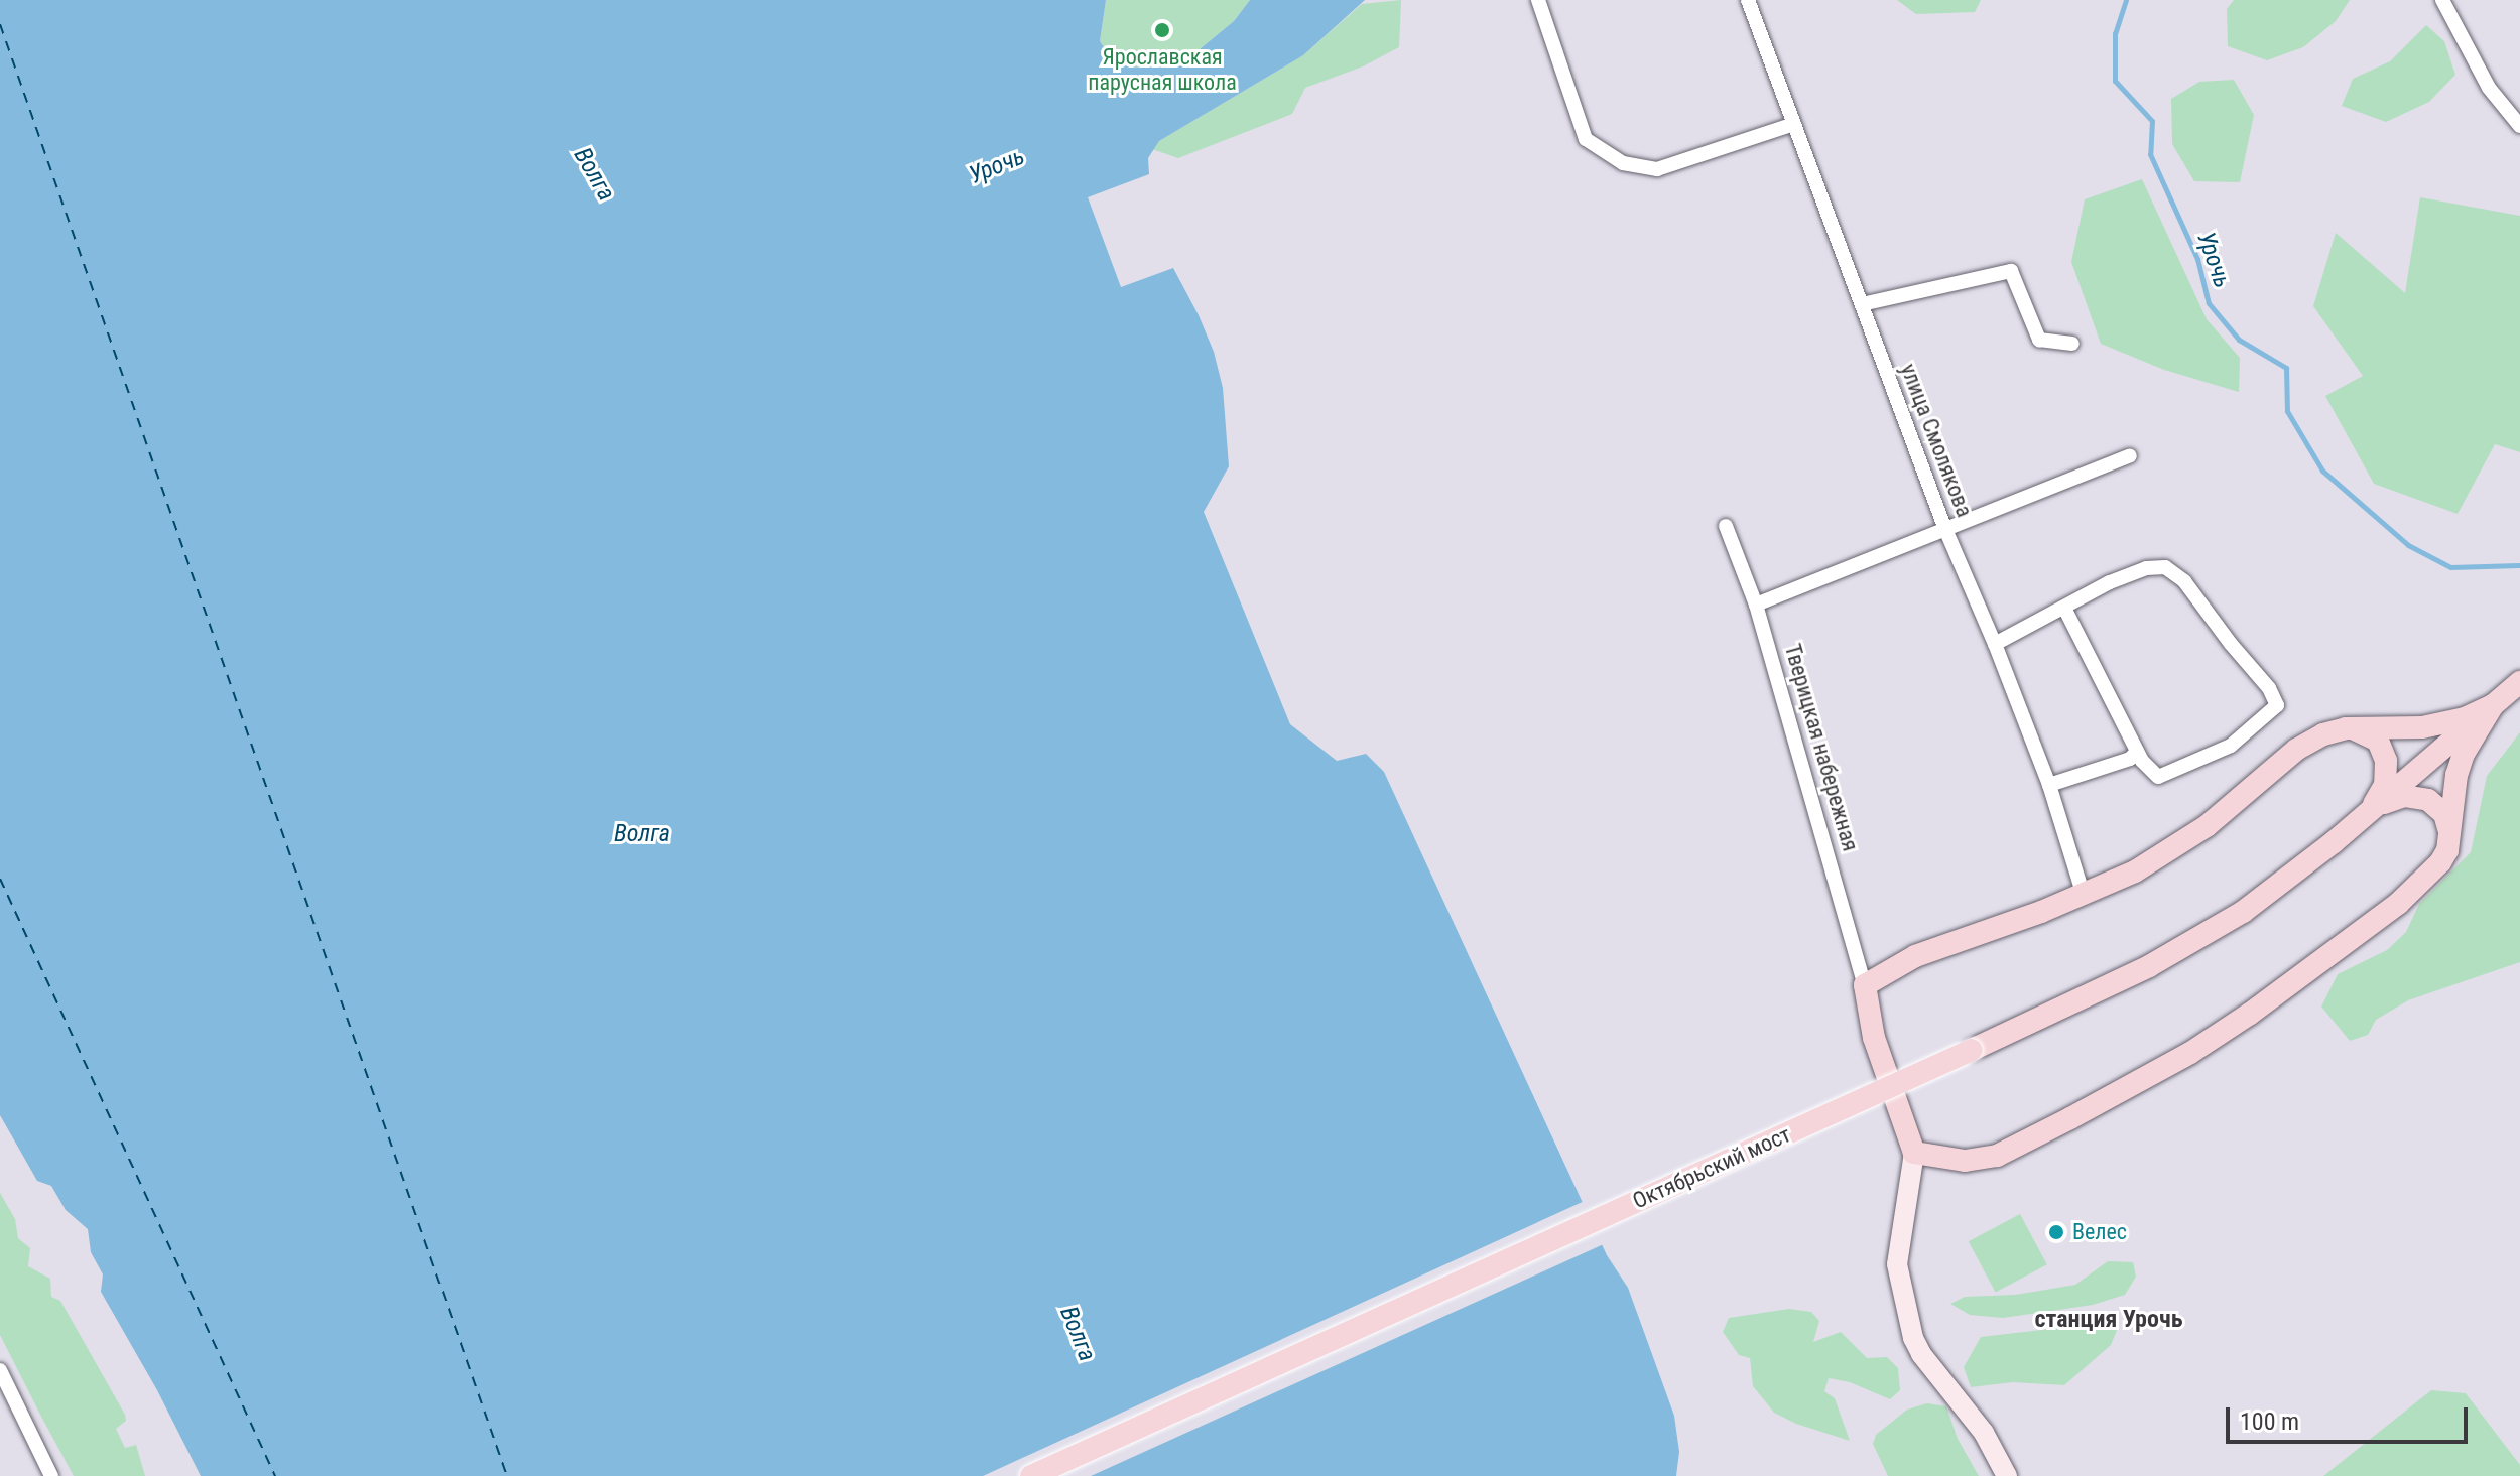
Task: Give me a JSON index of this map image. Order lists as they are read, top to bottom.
{
  "streets": {
    "main road": ["Октябрьский мост"],
    "street": ["улица Смолякова", "Тверицкая набережная"]
  },
  "districts": ["станция Урочь"],
  "water": ["Урочь", "Волга"],
  "places": ["Ярославская парусная школа", "Велес"],
  "scale_bar": "100 m"
}
